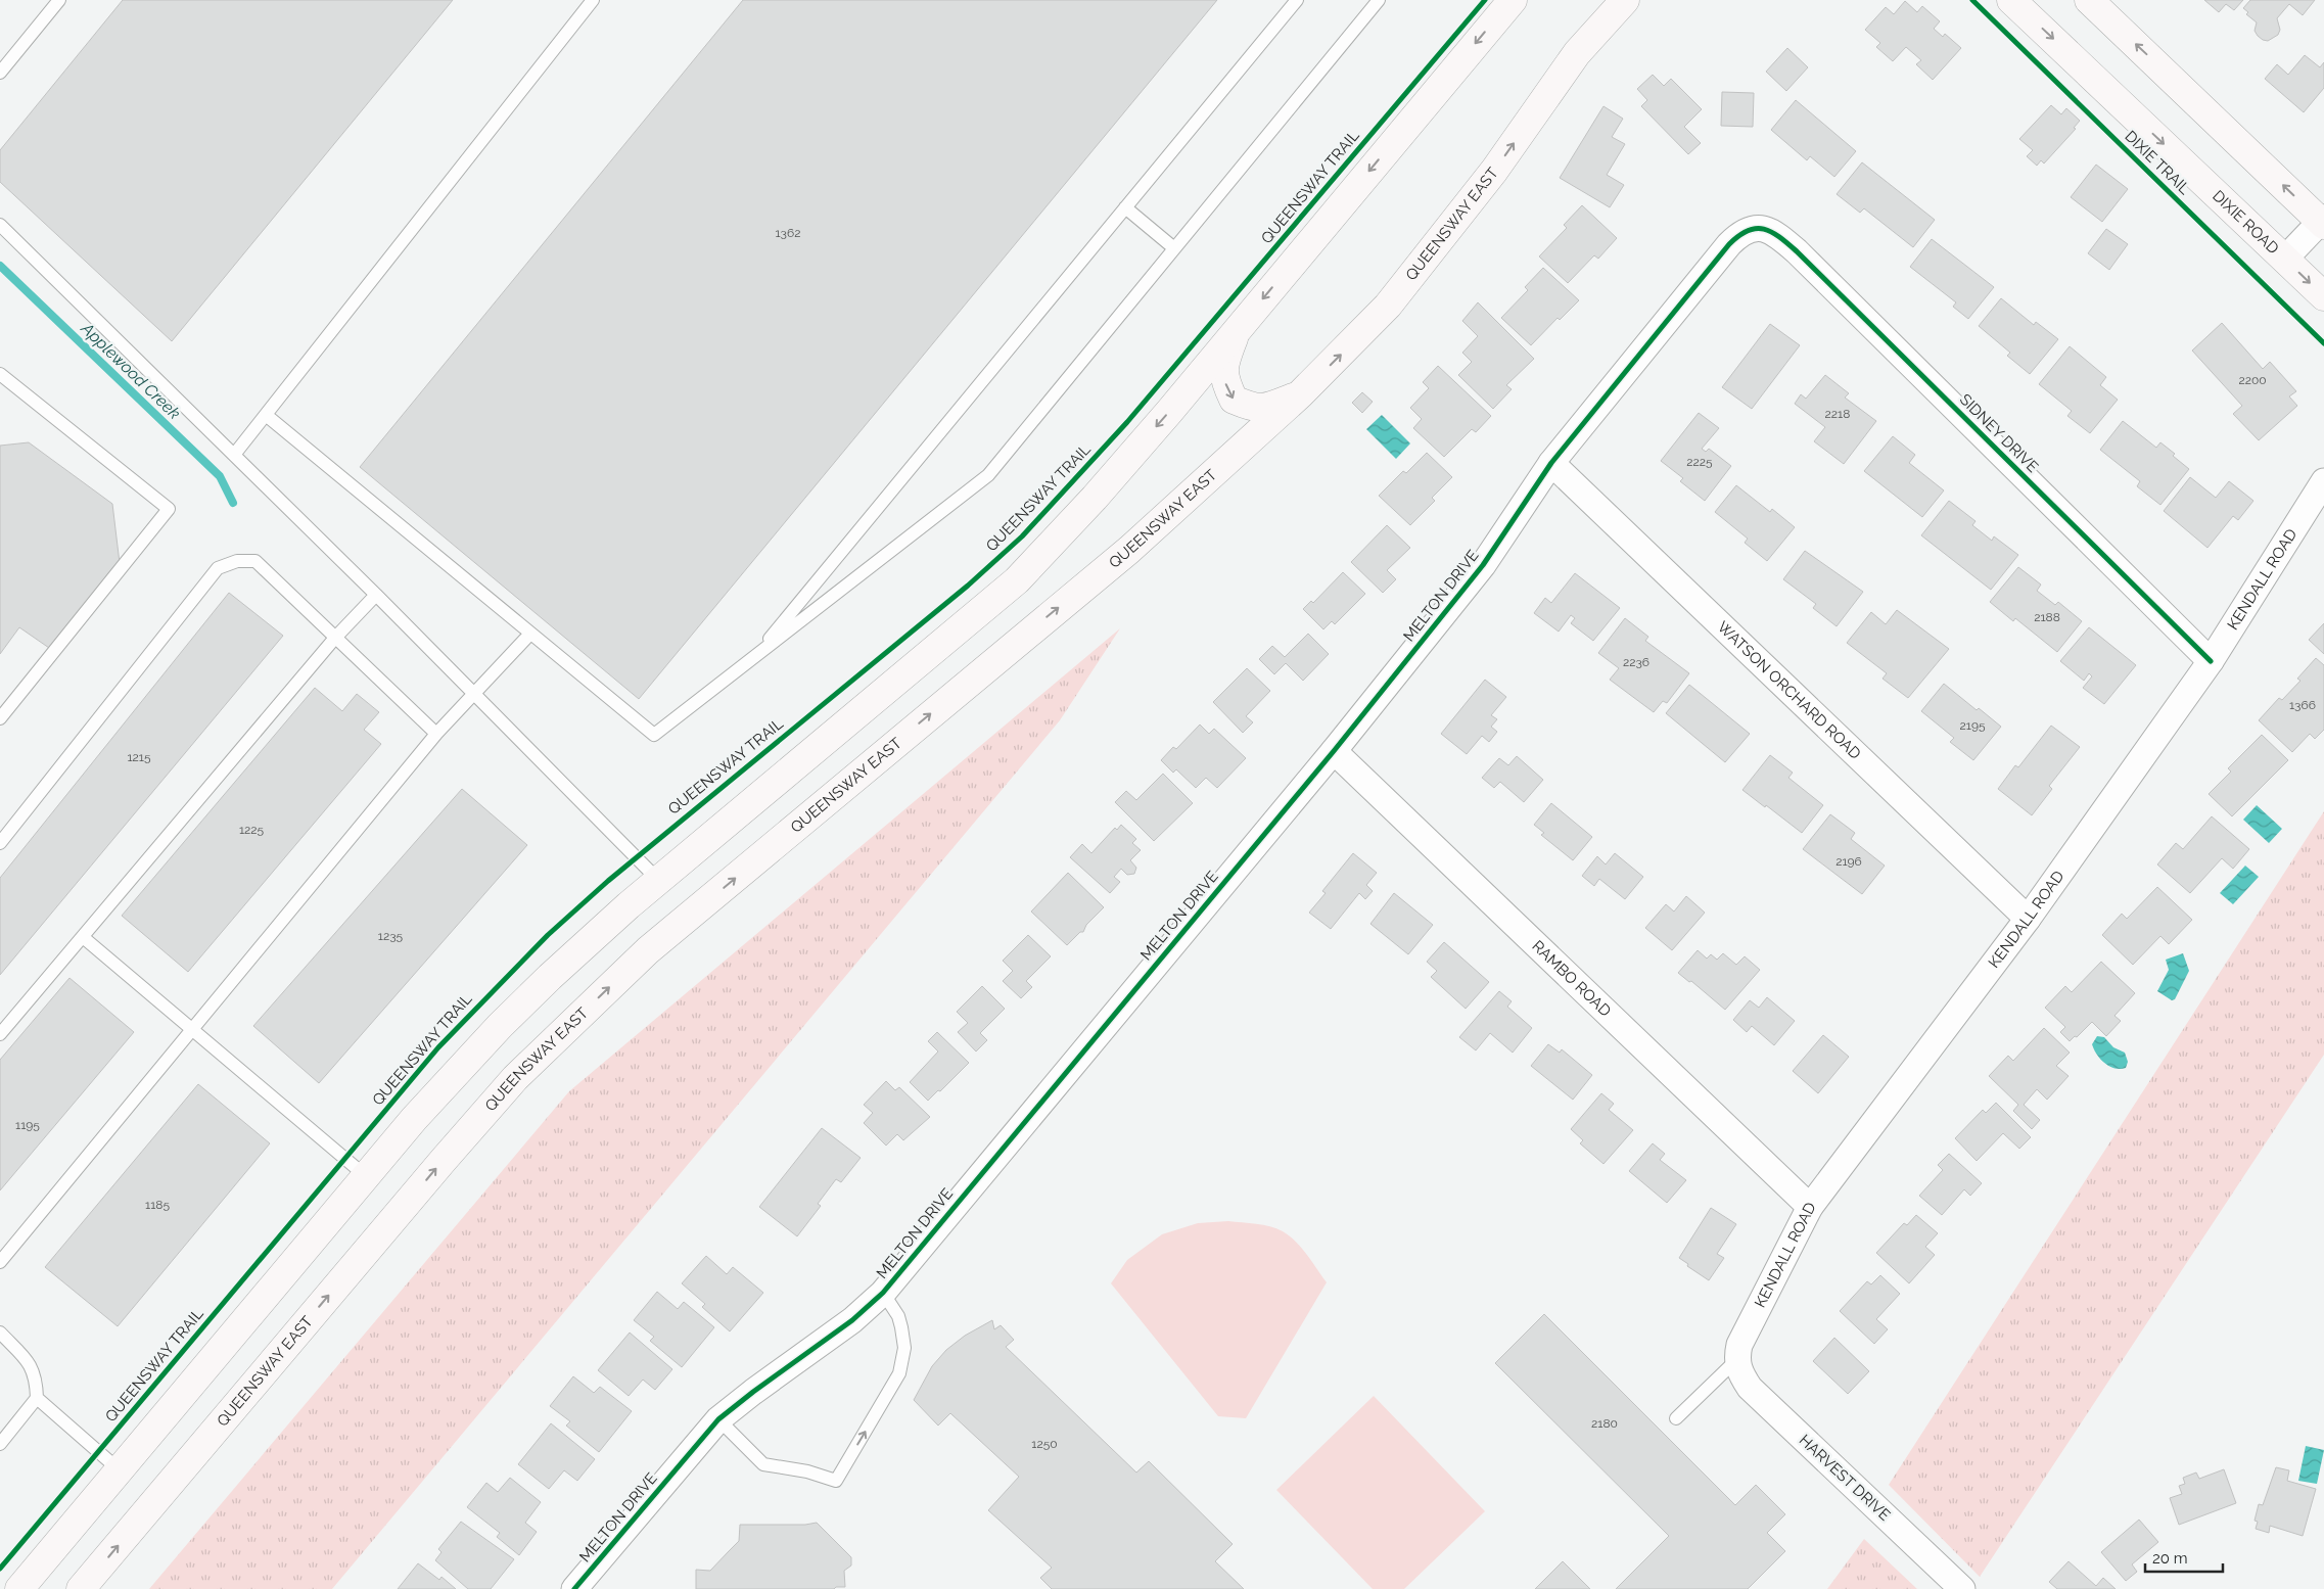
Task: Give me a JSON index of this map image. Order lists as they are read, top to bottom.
{
  "streets": {
    "main road": ["DIXIE ROAD", "QUEENSWAY EAST"],
    "street": [
      "SIDNEY DRIVE",
      "KENDALL ROAD",
      "MELTON DRIVE",
      "WATSON ORCHARD ROAD",
      "RAMBO ROAD",
      "HARVEST DRIVE"
    ],
    "cycle path": ["DIXIE TRAIL", "QUEENSWAY TRAIL"]
  },
  "crossings": [
    ["SIDNEY DRIVE", "KENDALL ROAD"],
    ["SIDNEY DRIVE", "MELTON DRIVE"],
    ["KENDALL ROAD", "WATSON ORCHARD ROAD"],
    ["KENDALL ROAD", "RAMBO ROAD"],
    ["KENDALL ROAD", "HARVEST DRIVE"],
    ["MELTON DRIVE", "WATSON ORCHARD ROAD"],
    ["MELTON DRIVE", "RAMBO ROAD"]
  ],
  "water": ["Applewood Creek"],
  "house_numbers": [
    "1362",
    "2200",
    "2218",
    "2225",
    "2188",
    "2236",
    "1366",
    "2195",
    "1215",
    "1225",
    "2196",
    "1235",
    "1195",
    "1185",
    "2180",
    "1250"
  ],
  "scale_bar": "20 m"
}
